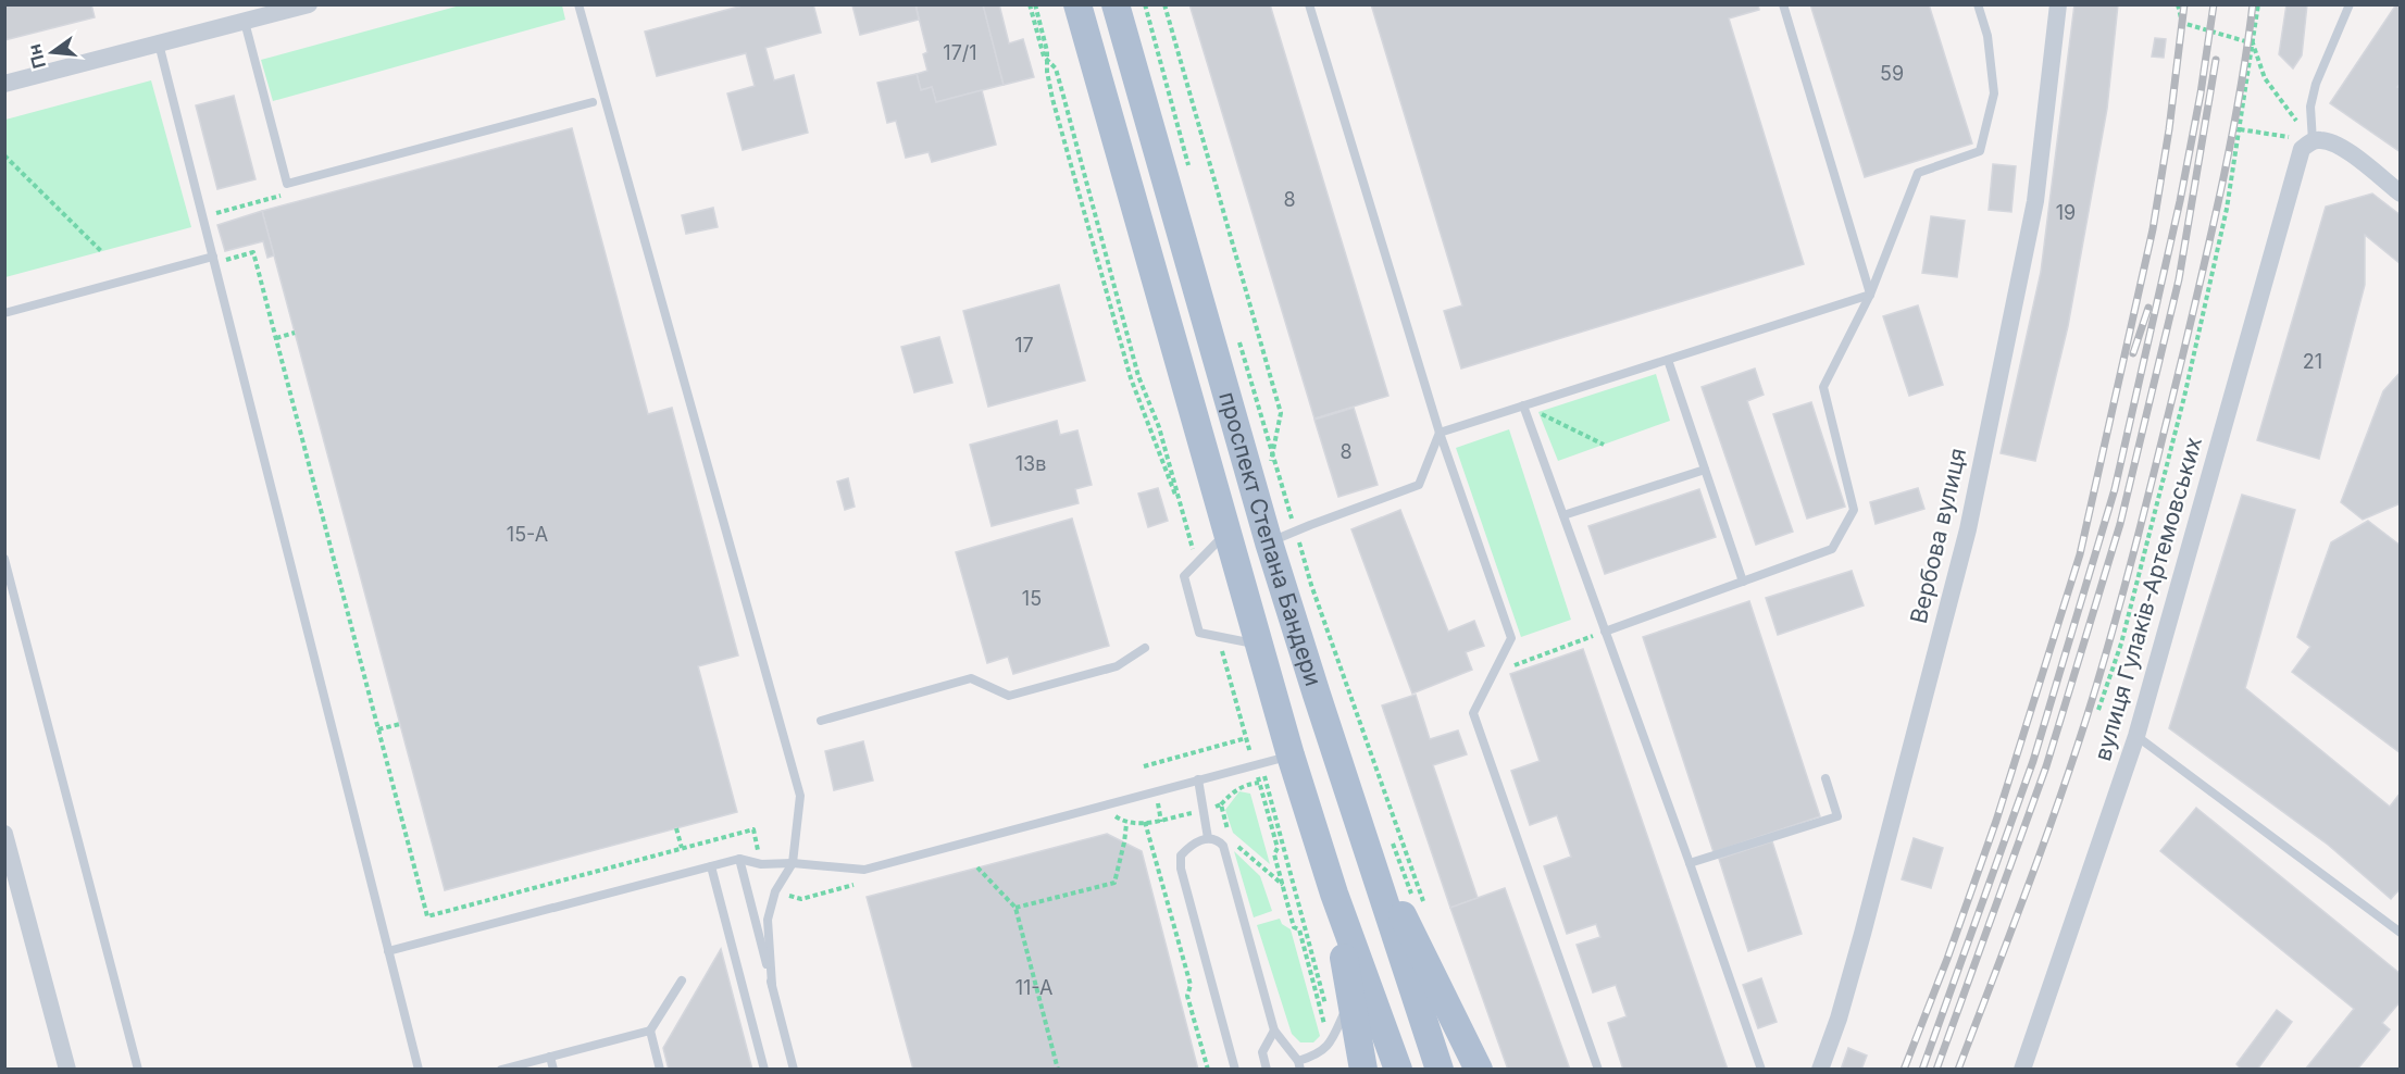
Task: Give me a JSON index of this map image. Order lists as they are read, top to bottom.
{
  "streets": {
    "main road": ["проспект Степана Бандери"],
    "street": ["Вербова вулиця", "вулиця Гулаків-Артемовських"]
  },
  "house_numbers": [
    "17/1",
    "59",
    "8",
    "19",
    "17",
    "21",
    "8",
    "13в",
    "15-А",
    "15",
    "11-А"
  ],
  "north": "left"
}
